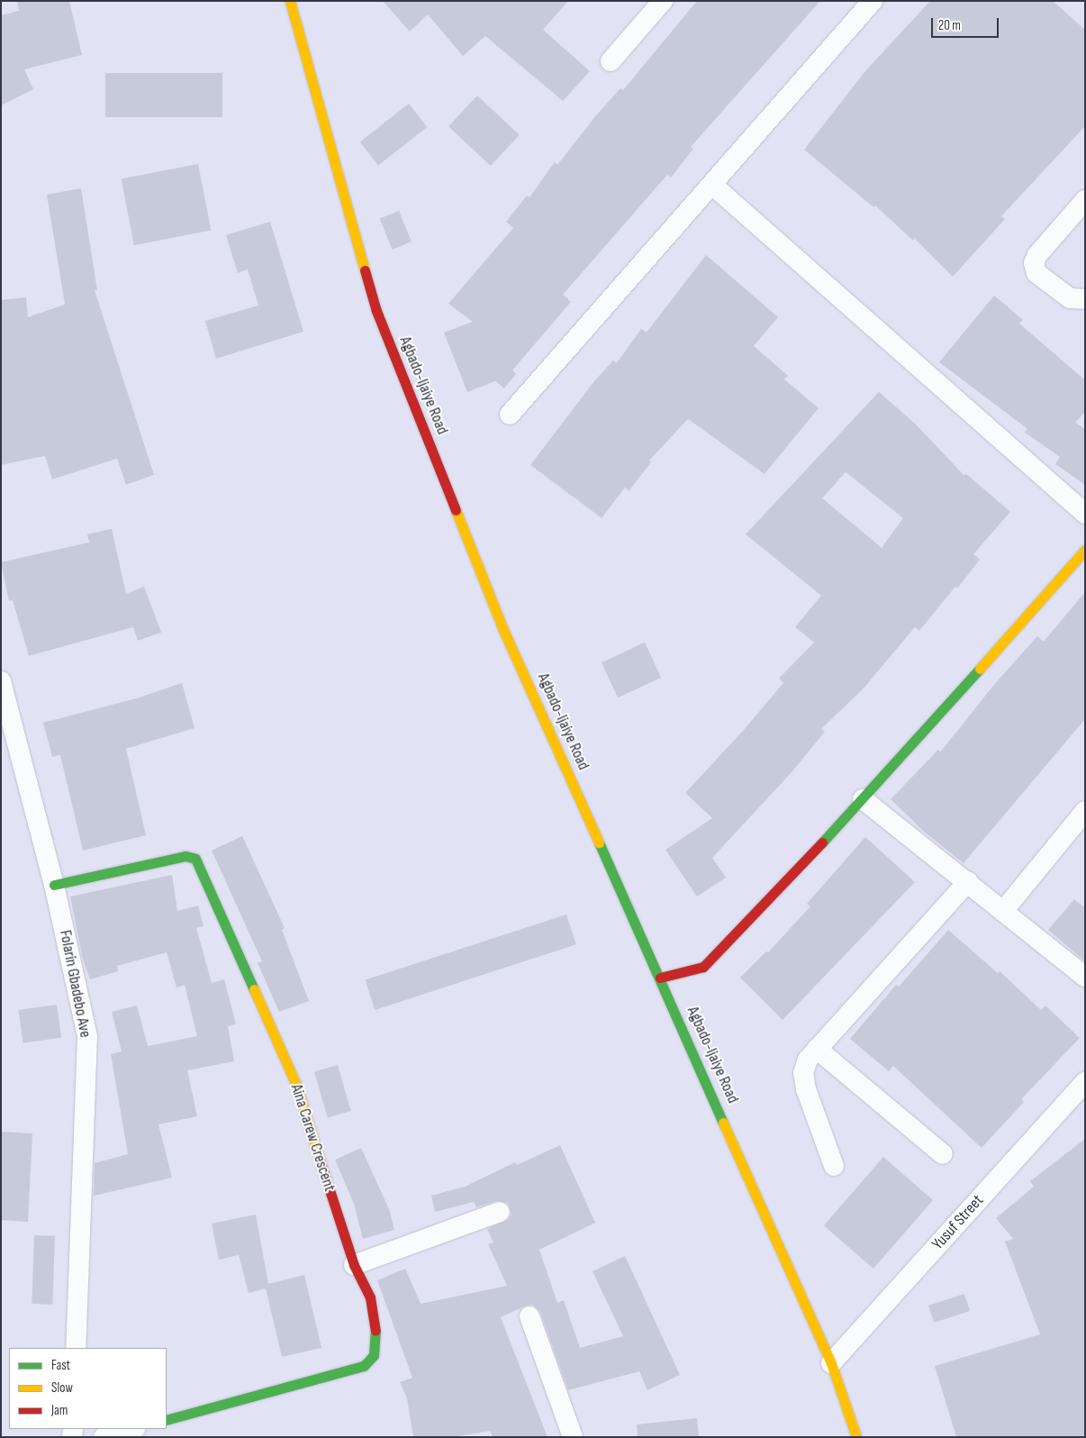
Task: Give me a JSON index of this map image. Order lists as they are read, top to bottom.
{
  "streets": {
    "street": [
      "Agbado-Ijaiye Road",
      "Folarin Gbadebo Ave",
      "Aina Carew Crescent",
      "Yusuf Street"
    ]
  },
  "crossings": [
    ["Agbado-Ijaiye Road", "Yusuf Street"],
    ["Folarin Gbadebo Ave", "Aina Carew Crescent"]
  ],
  "legend": ["Fast", "Slow", "Jam"],
  "scale_bar": "20 m"
}
